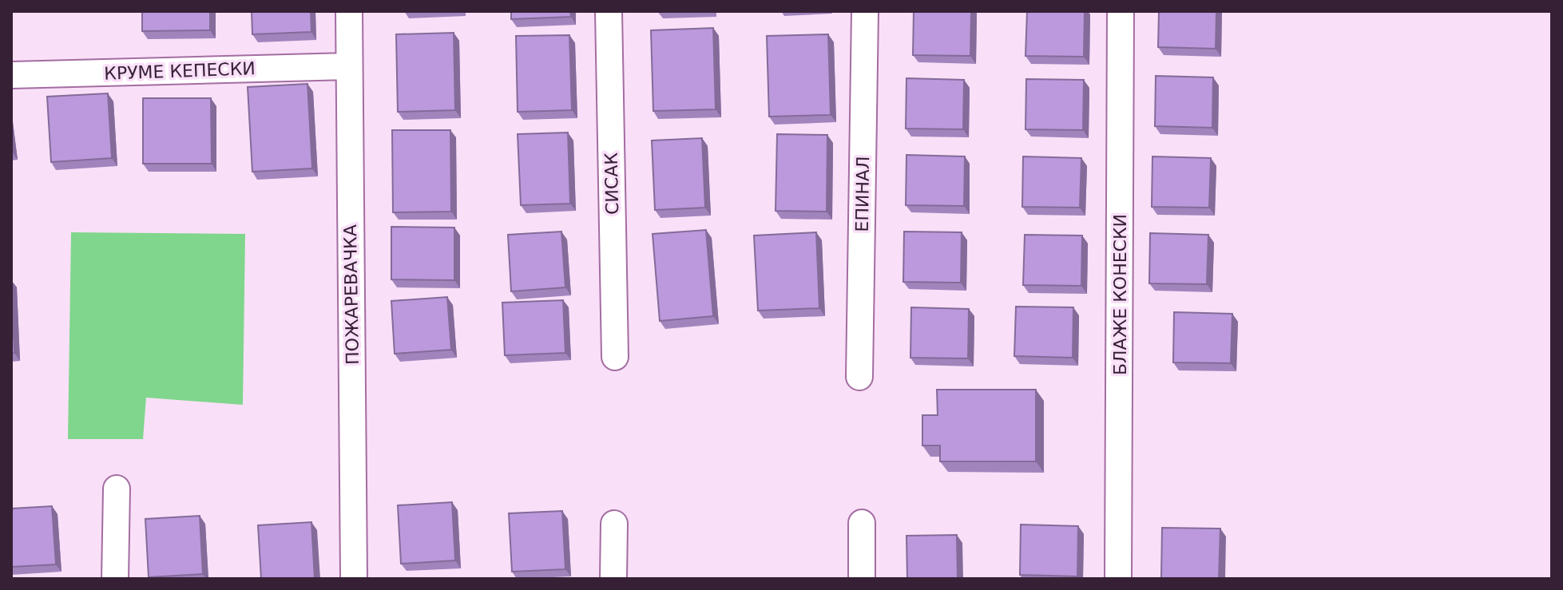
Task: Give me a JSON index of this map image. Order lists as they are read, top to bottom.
{
  "streets": {
    "street": [
      "КРУМЕ КЕПЕСКИ",
      "СИСАК",
      "ЕПИНАЛ",
      "ПОЖАРЕВАЧКА",
      "БЛАЖЕ КОНЕСКИ"
    ]
  },
  "crossings": [
    ["КРУМЕ КЕПЕСКИ", "ПОЖАРЕВАЧКА"]
  ]
}
